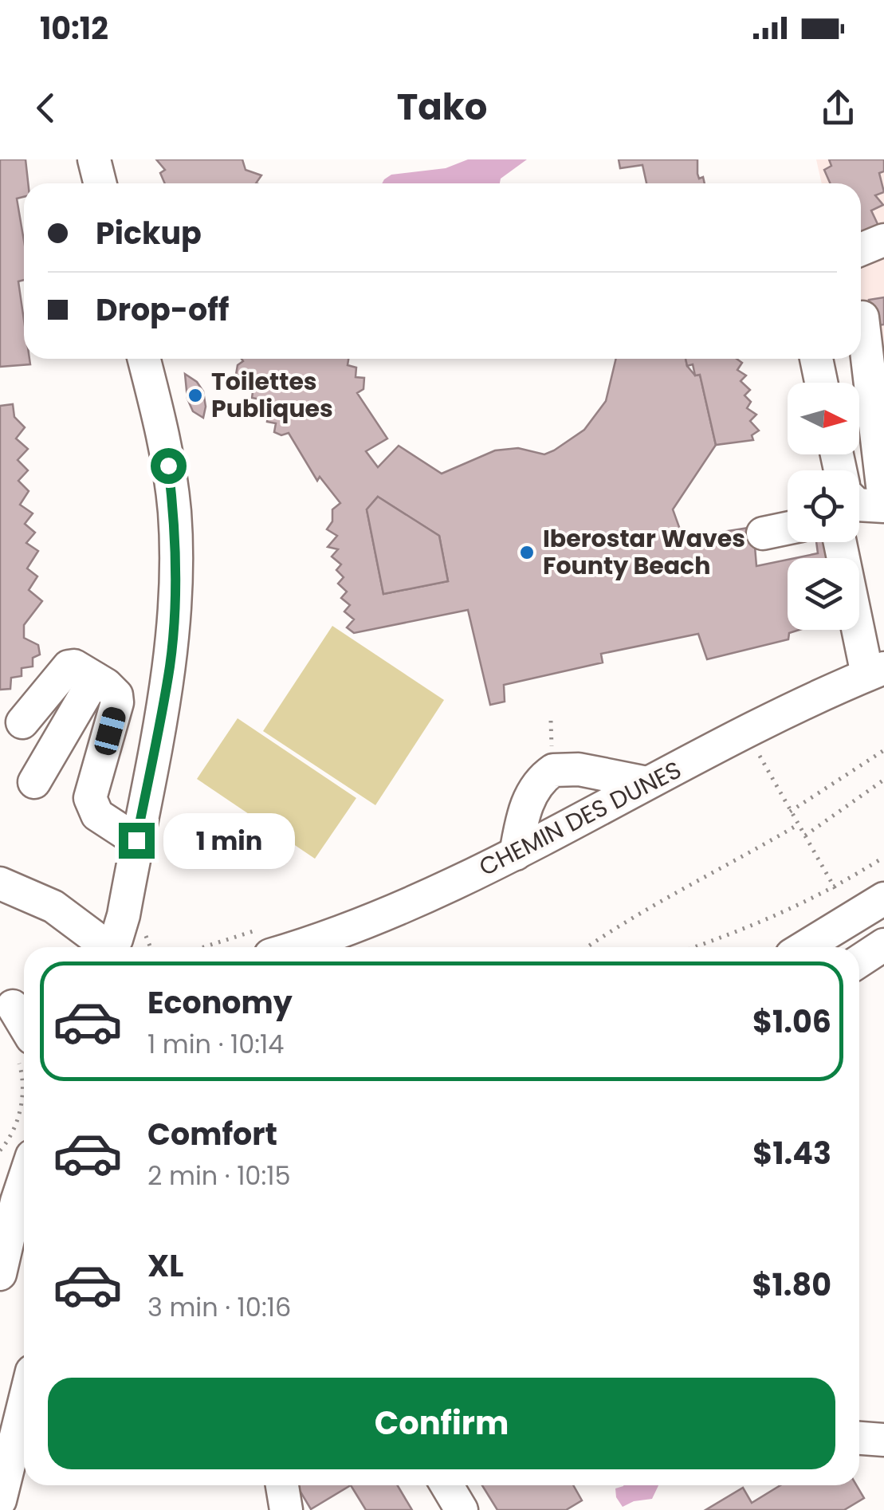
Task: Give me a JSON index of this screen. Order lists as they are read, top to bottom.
{
  "streets": {
    "street": ["CHEMIN DES DUNES"]
  },
  "places": ["Toilettes Publiques", "Iberostar Waves Founty Beach"],
  "north": "right",
  "page": {
    "status": "10:12",
    "header": "Tako",
    "banner": ["Pickup", "Drop-off"],
    "bubble": "1 min",
    "list": [
      {
        "name": "Economy",
        "note": "1 min · 10:14",
        "value": "$1.06"
      },
      {
        "name": "Comfort",
        "note": "2 min · 10:15",
        "value": "$1.43"
      },
      {
        "name": "XL",
        "note": "3 min · 10:16",
        "value": "$1.80"
      }
    ],
    "buttons": "Confirm"
  }
}
